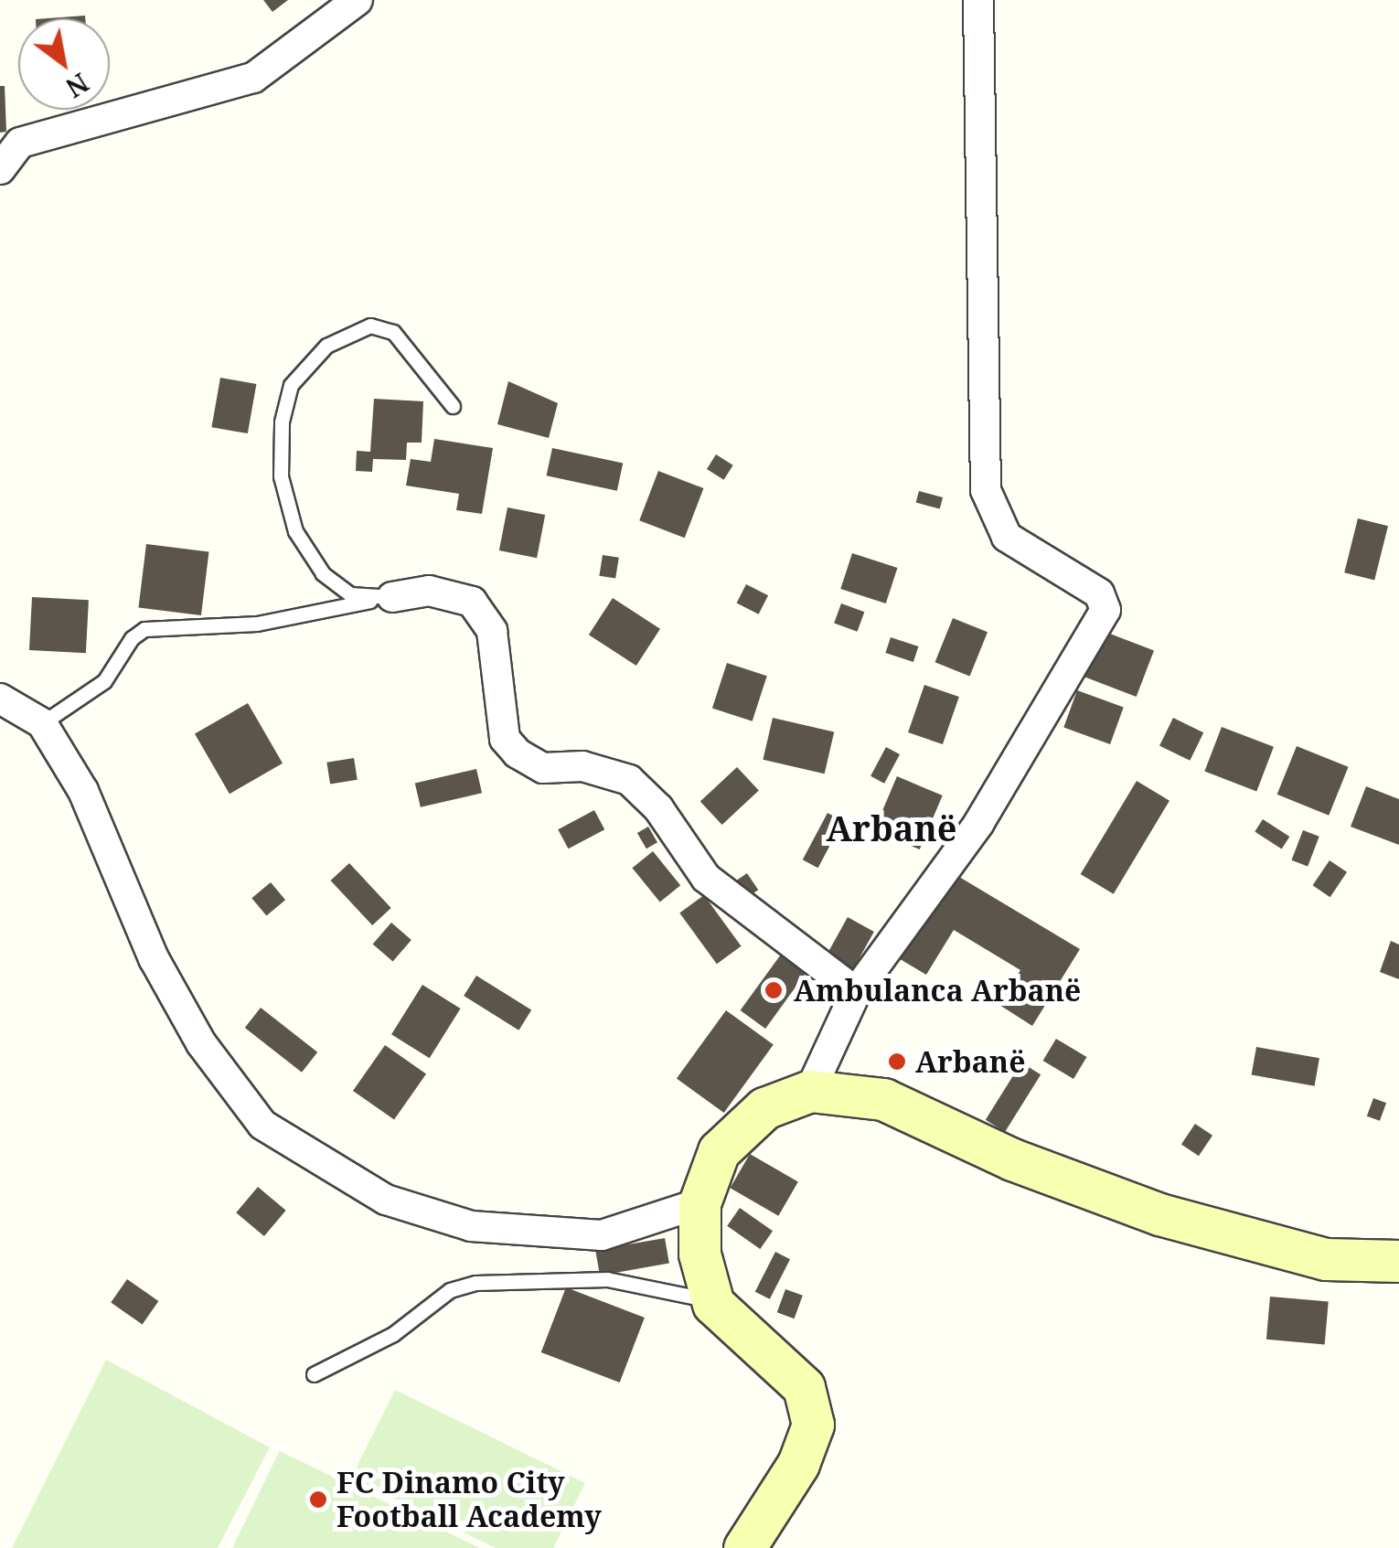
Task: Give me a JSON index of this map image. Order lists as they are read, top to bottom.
{
  "districts": ["Arbanë"],
  "places": ["Ambulanca Arbanë", "Arbanë", "FC Dinamo City Football Academy"],
  "north": "bottom right"
}
